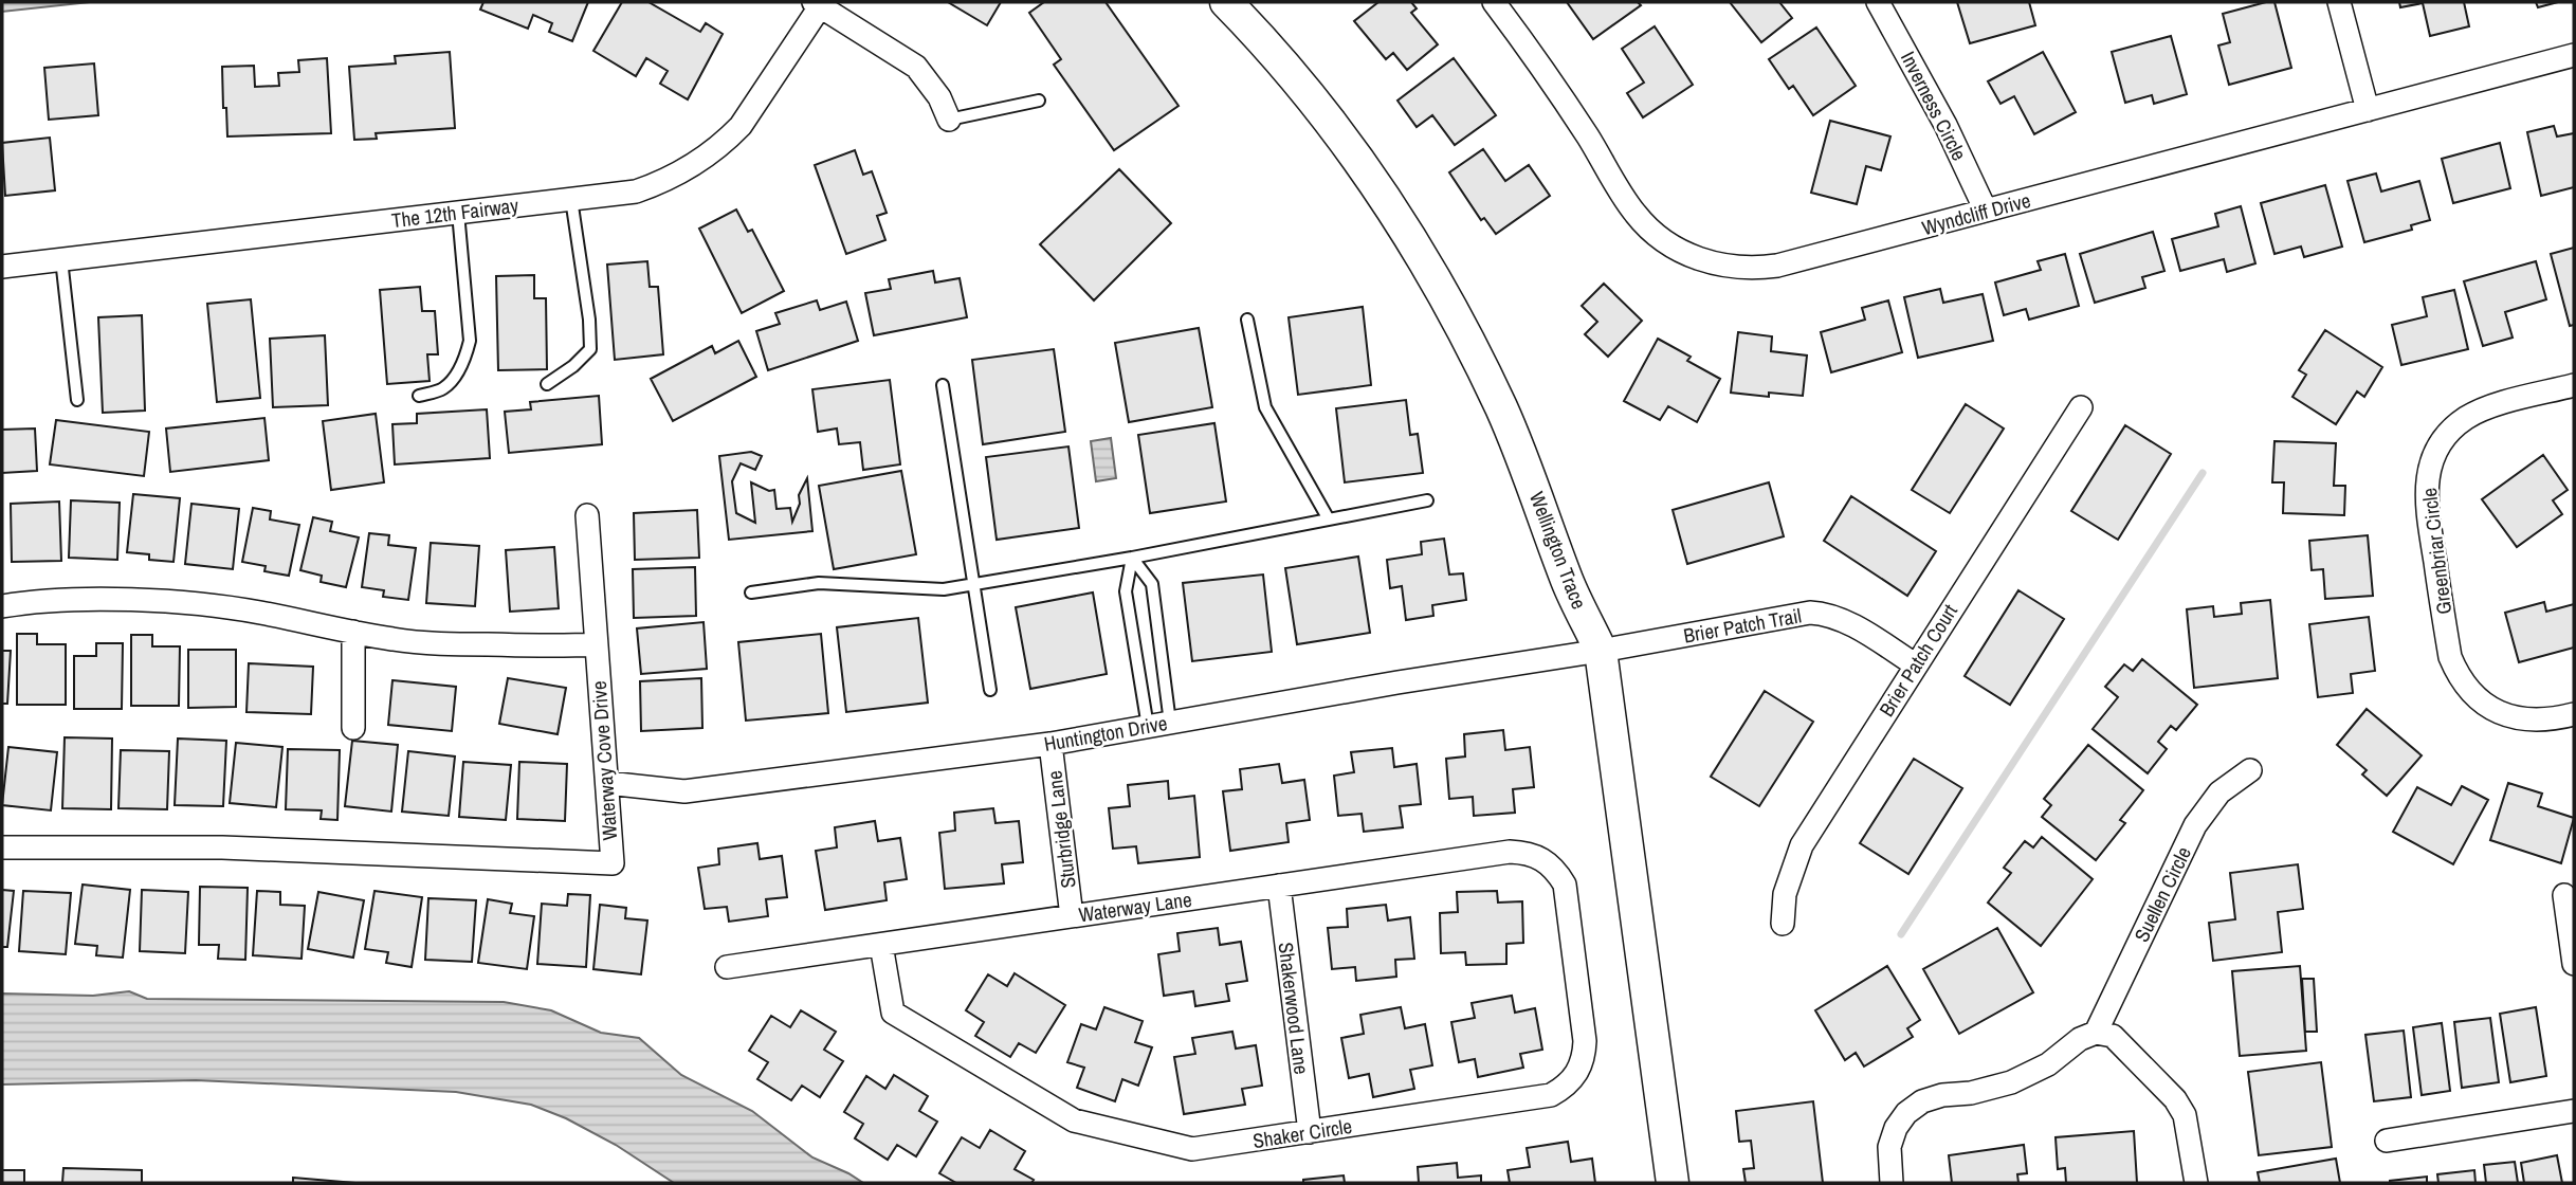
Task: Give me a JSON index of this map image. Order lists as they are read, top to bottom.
{
  "streets": {
    "street": [
      "Inverness Circle",
      "The 12th Fairway",
      "Wyndcliff Drive",
      "Wellington Trace",
      "Greenbriar Circle",
      "Brier Patch Trail",
      "Brier Patch Court",
      "Huntington Drive",
      "Waterway Cove Drive",
      "Sturbridge Lane",
      "Suellen Circle",
      "Waterway Lane",
      "Shakerwood Lane",
      "Shaker Circle"
    ]
  },
  "crossings": [
    ["Inverness Circle", "Wyndcliff Drive"],
    ["Wellington Trace", "Brier Patch Trail"],
    ["Wellington Trace", "Huntington Drive"],
    ["Brier Patch Trail", "Brier Patch Court"],
    ["Brier Patch Trail", "Huntington Drive"],
    ["Huntington Drive", "Waterway Cove Drive"],
    ["Huntington Drive", "Sturbridge Lane"],
    ["Sturbridge Lane", "Waterway Lane"],
    ["Waterway Lane", "Shakerwood Lane"],
    ["Waterway Lane", "Shaker Circle"],
    ["Shakerwood Lane", "Shaker Circle"]
  ]
}
